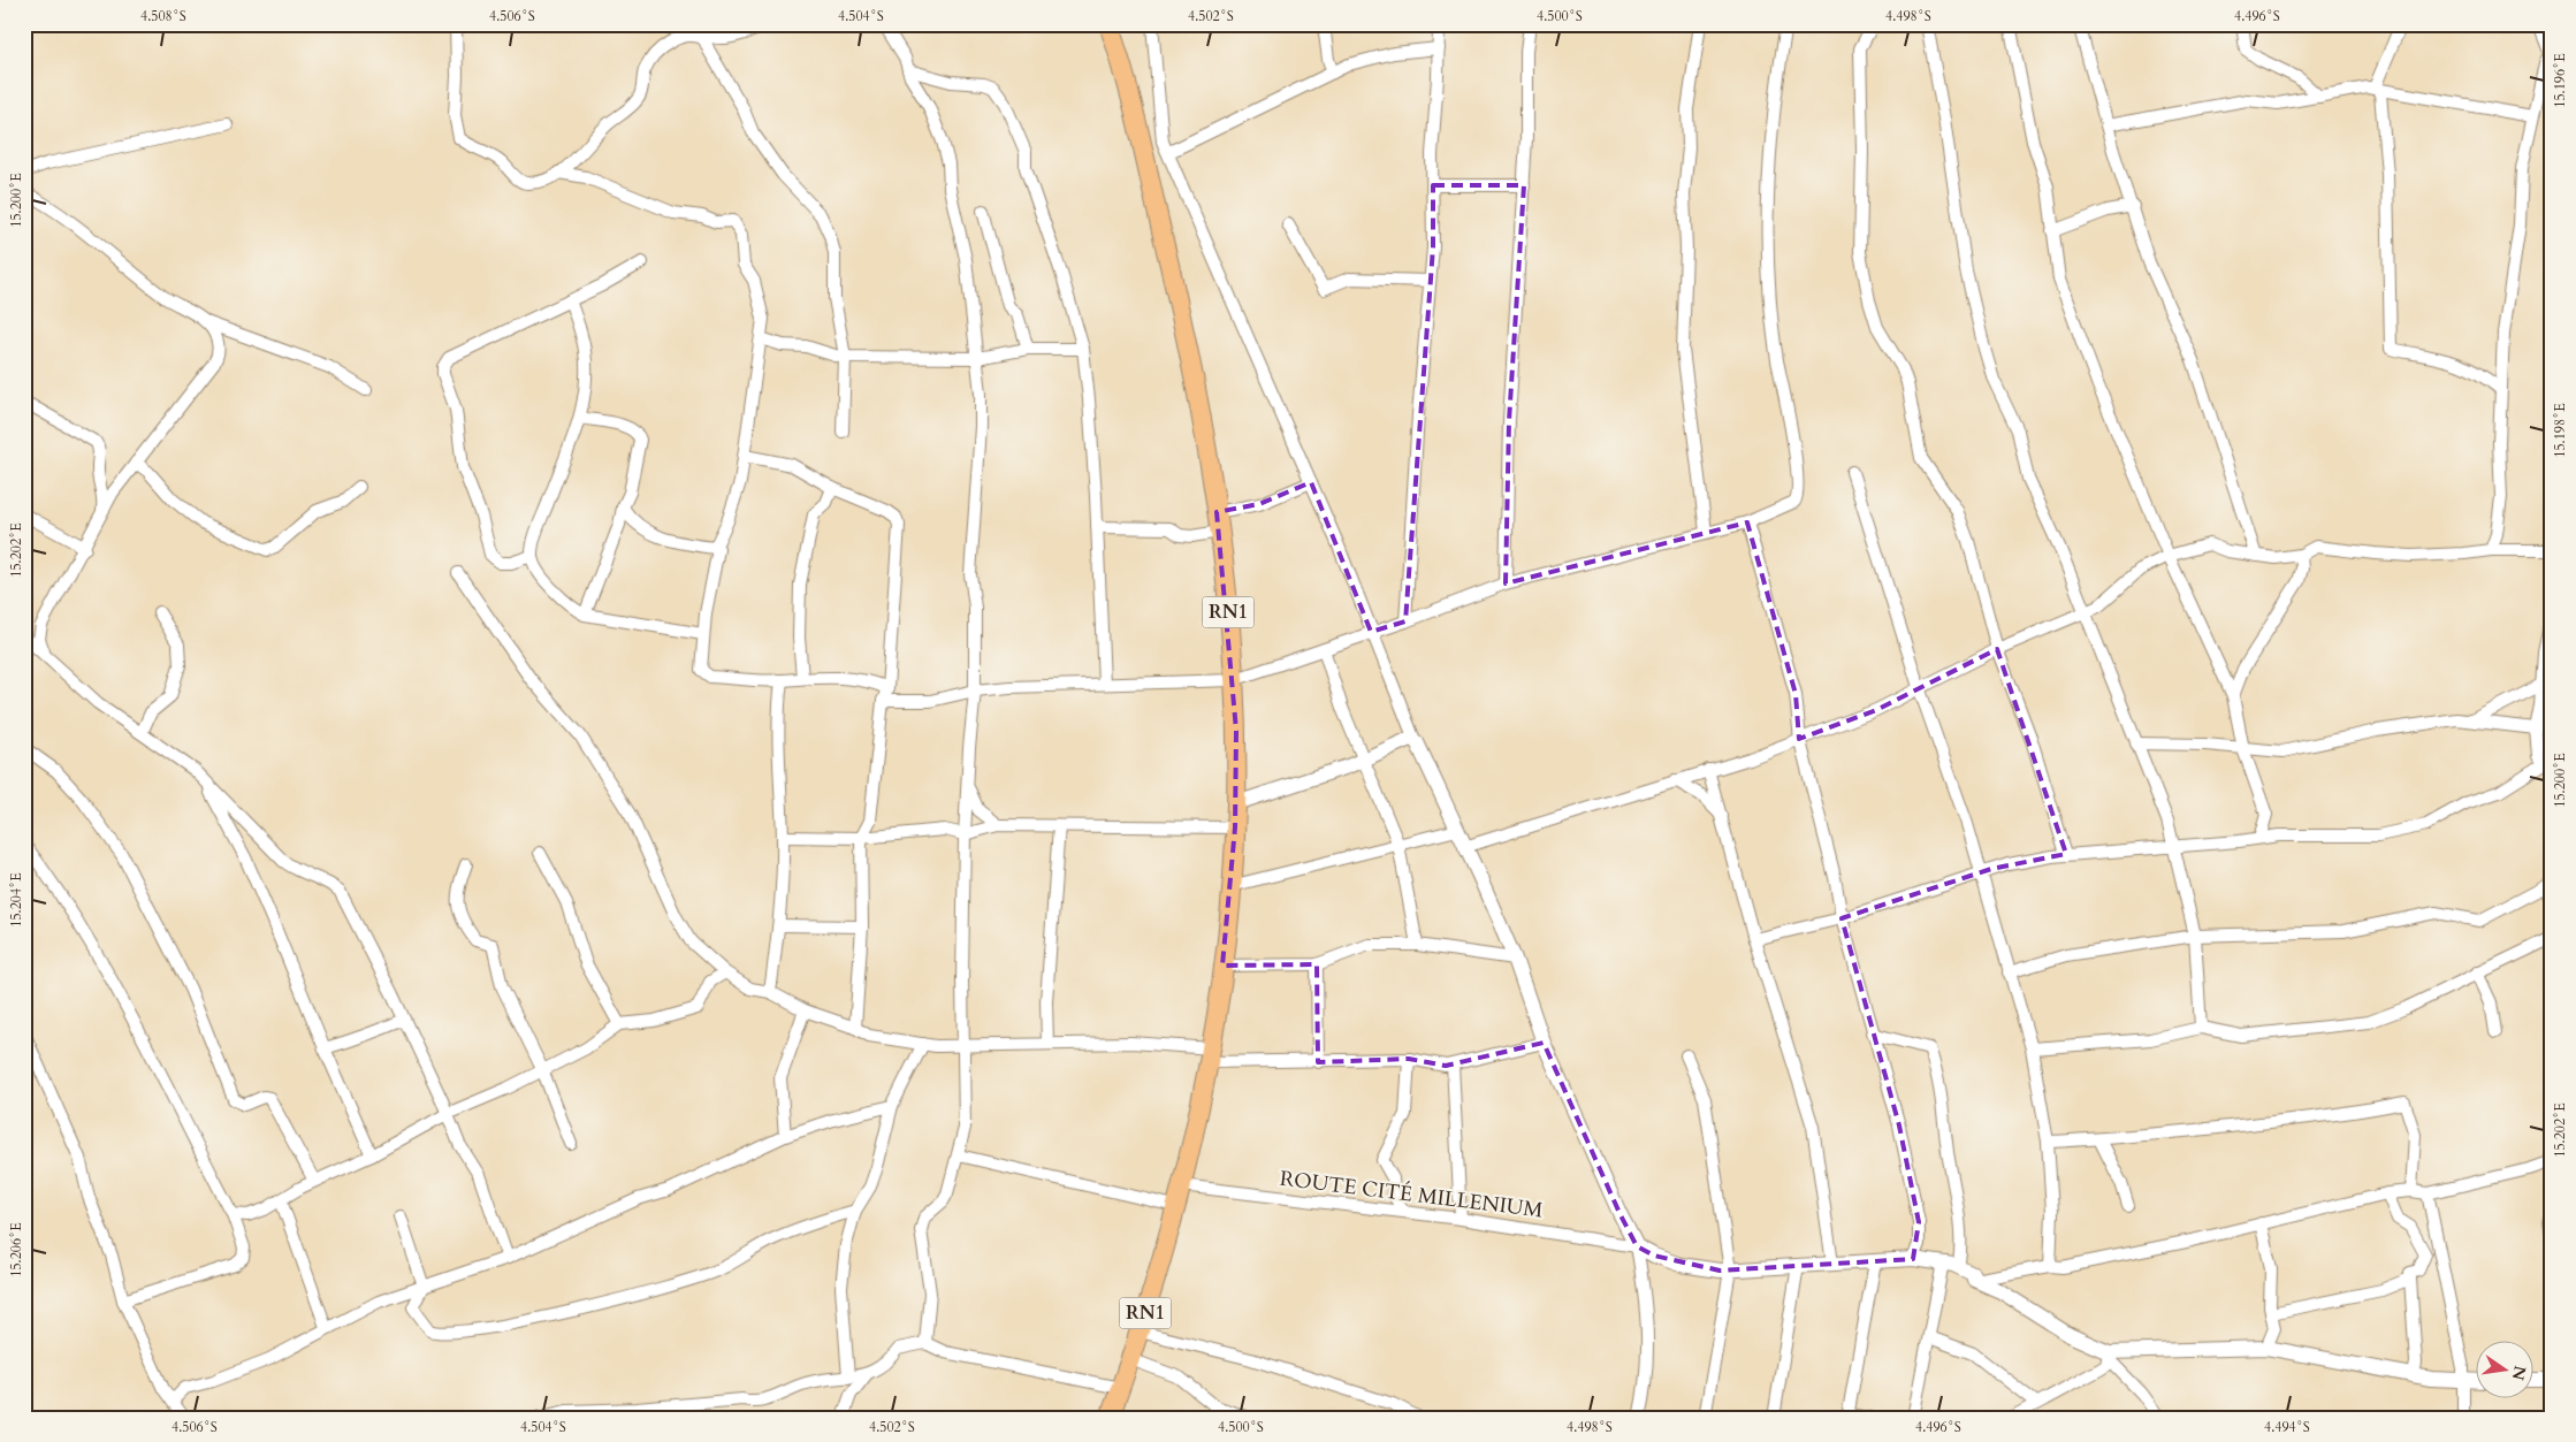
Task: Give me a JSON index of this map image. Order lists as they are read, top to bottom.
{
  "streets": {
    "highway": ["RN1"],
    "street": ["ROUTE CITÉ MILLENIUM"]
  },
  "crossings": [
    ["RN1", "ROUTE CITÉ MILLENIUM"]
  ],
  "north": "right",
  "coordinates": [
    "4.508°S",
    "4.506°S",
    "4.504°S",
    "4.502°S",
    "4.500°S",
    "4.498°S",
    "4.496°S",
    "15.196°E",
    "15.200°E",
    "15.198°E",
    "15.202°E",
    "15.204°E",
    "15.206°E",
    "4.494°S"
  ]
}
